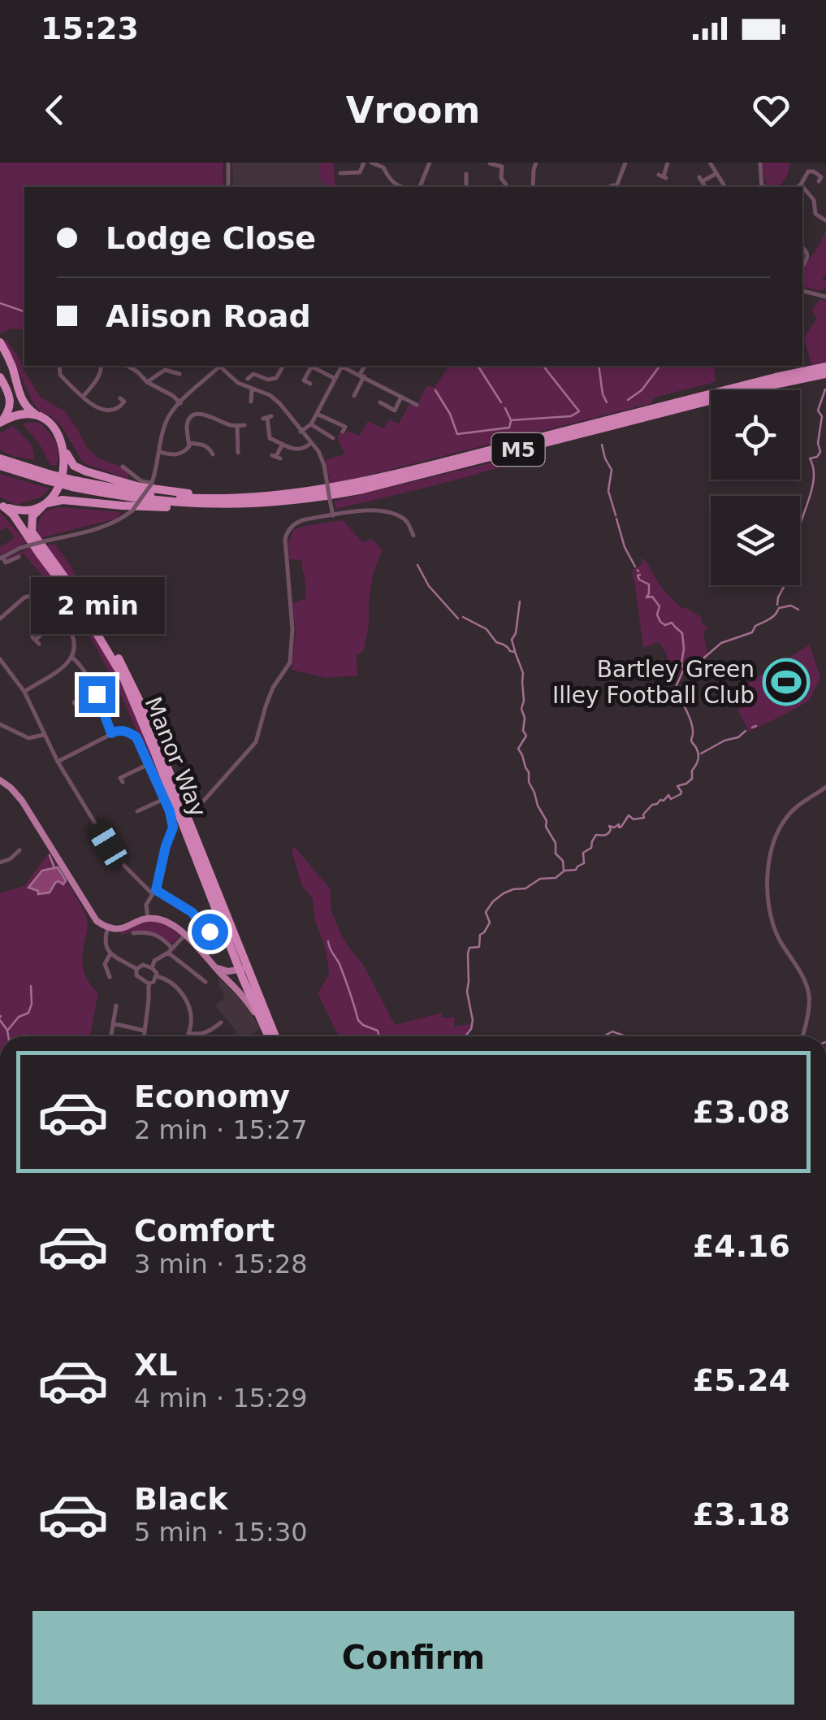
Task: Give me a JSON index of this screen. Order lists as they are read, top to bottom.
{
  "streets": {
    "highway": ["M5", "Manor Way"]
  },
  "places": {
    "sports": ["Bartley Green Illey Football Club"]
  },
  "page": {
    "status": "15:23",
    "header": "Vroom",
    "banner": ["Lodge Close", "Alison Road"],
    "bubble": "2 min",
    "list": [
      {
        "name": "Economy",
        "note": "2 min · 15:27",
        "value": "£3.08"
      },
      {
        "name": "Comfort",
        "note": "3 min · 15:28",
        "value": "£4.16"
      },
      {
        "name": "XL",
        "note": "4 min · 15:29",
        "value": "£5.24"
      },
      {
        "name": "Black",
        "note": "5 min · 15:30",
        "value": "£3.18"
      }
    ],
    "buttons": "Confirm"
  }
}
